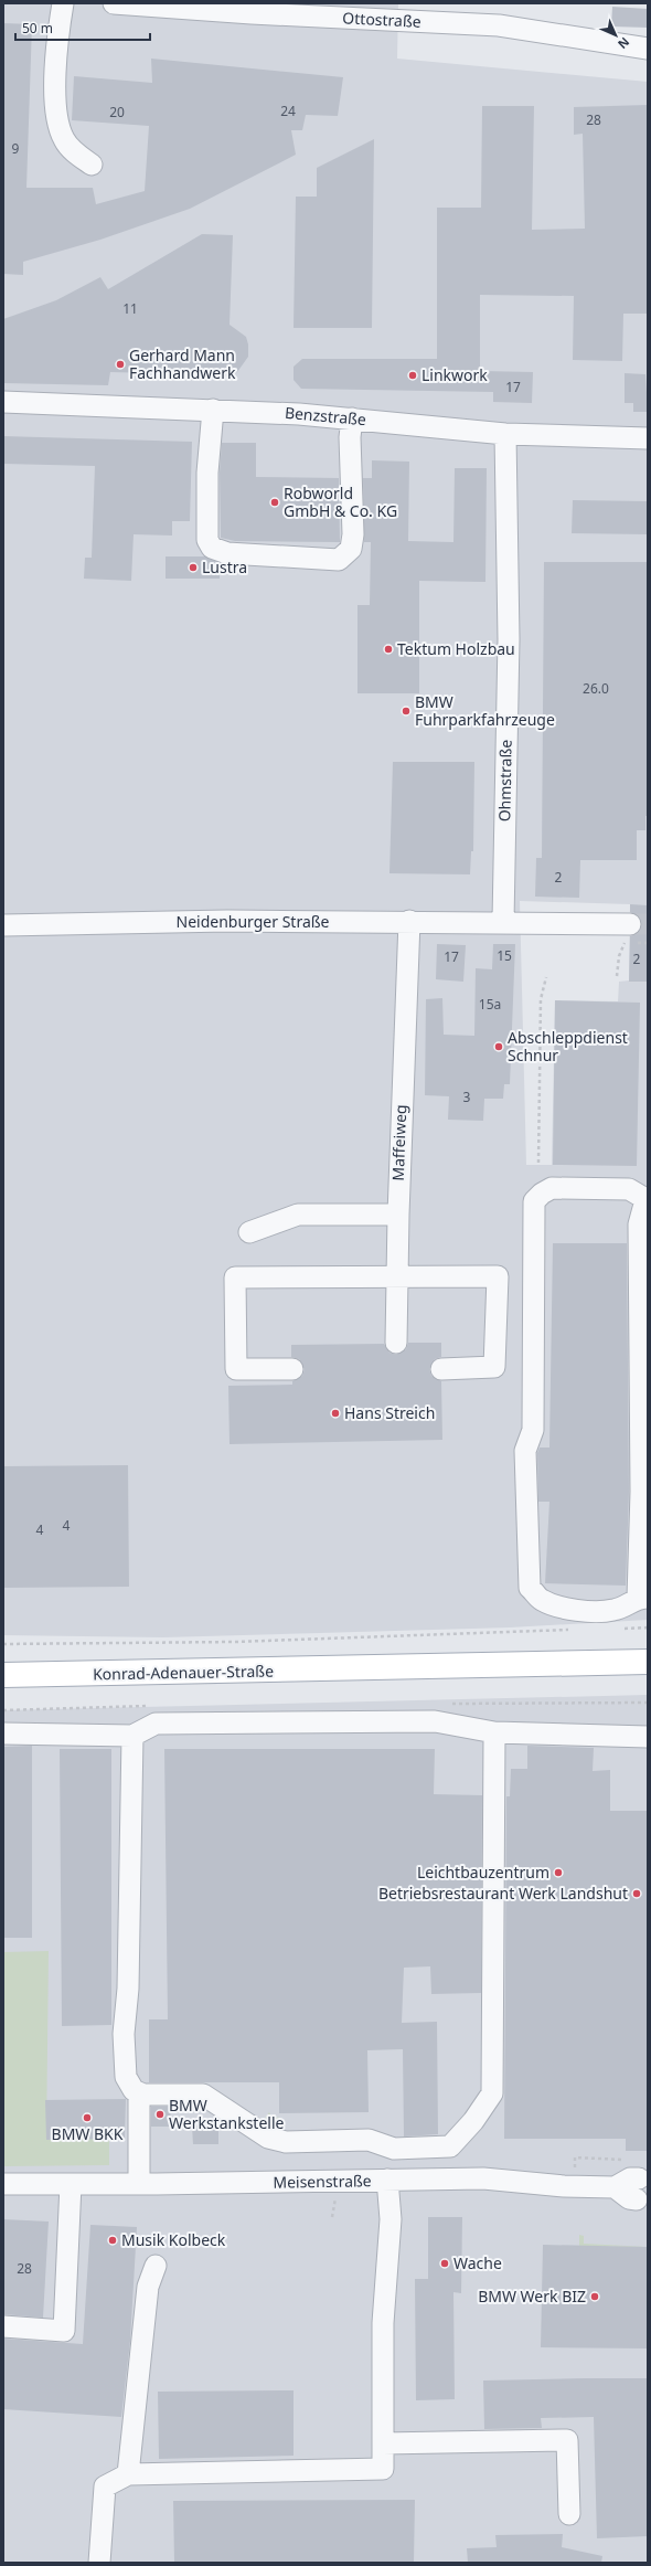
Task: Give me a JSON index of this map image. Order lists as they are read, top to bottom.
{
  "streets": {
    "main road": ["Konrad-Adenauer-Straße"],
    "street": [
      "Ottostraße",
      "Benzstraße",
      "Ohmstraße",
      "Neidenburger Straße",
      "Maffeiweg",
      "Meisenstraße"
    ]
  },
  "crossings": [
    ["Benzstraße", "Ohmstraße"],
    ["Ohmstraße", "Neidenburger Straße"],
    ["Neidenburger Straße", "Maffeiweg"]
  ],
  "places": [
    "Gerhard Mann Fachhandwerk",
    "Linkwork",
    "Robworld GmbH & Co. KG",
    "Lustra",
    "Tektum Holzbau",
    "BMW Fuhrparkfahrzeuge",
    "Abschleppdienst Schnur",
    "Hans Streich",
    "Leichtbauzentrum",
    "Betriebsrestaurant Werk Landshut",
    "BMW Werkstankstelle",
    "BMW BKK",
    "Musik Kolbeck",
    "Wache",
    "BMW Werk BIZ"
  ],
  "house_numbers": [
    "24",
    "20",
    "28",
    "9",
    "11",
    "17",
    "26.0",
    "2",
    "15",
    "17",
    "2",
    "15a",
    "3",
    "4",
    "4",
    "28"
  ],
  "scale_bar": "50 m",
  "north": "bottom right"
}
